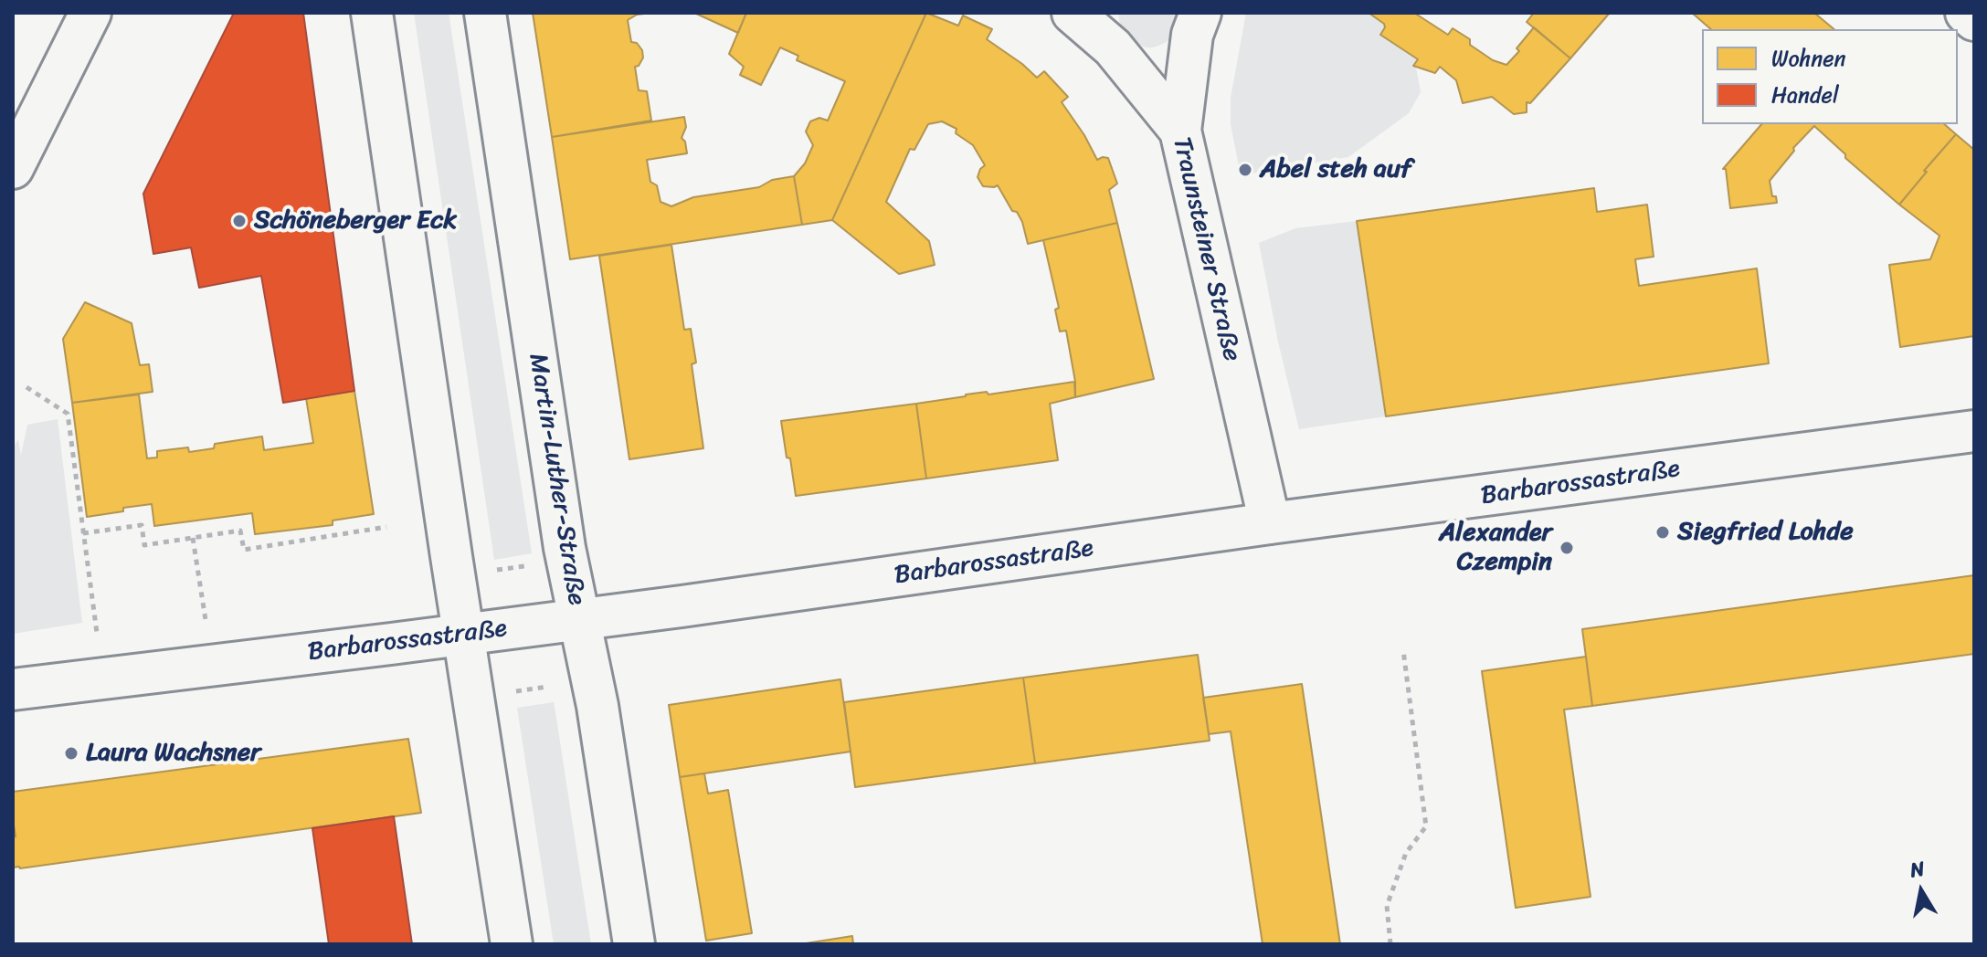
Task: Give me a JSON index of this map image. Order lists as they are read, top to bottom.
{
  "streets": {
    "street": ["Traunsteiner Straße", "Martin-Luther-Straße", "Barbarossastraße"]
  },
  "crossings": [
    ["Traunsteiner Straße", "Barbarossastraße"],
    ["Martin-Luther-Straße", "Barbarossastraße"]
  ],
  "places": [
    "Abel steh auf",
    "Schöneberger Eck",
    "Siegfried Lohde",
    "Alexander Czempin",
    "Laura Wachsner"
  ],
  "legend": ["Wohnen", "Handel"],
  "north": "top"
}
